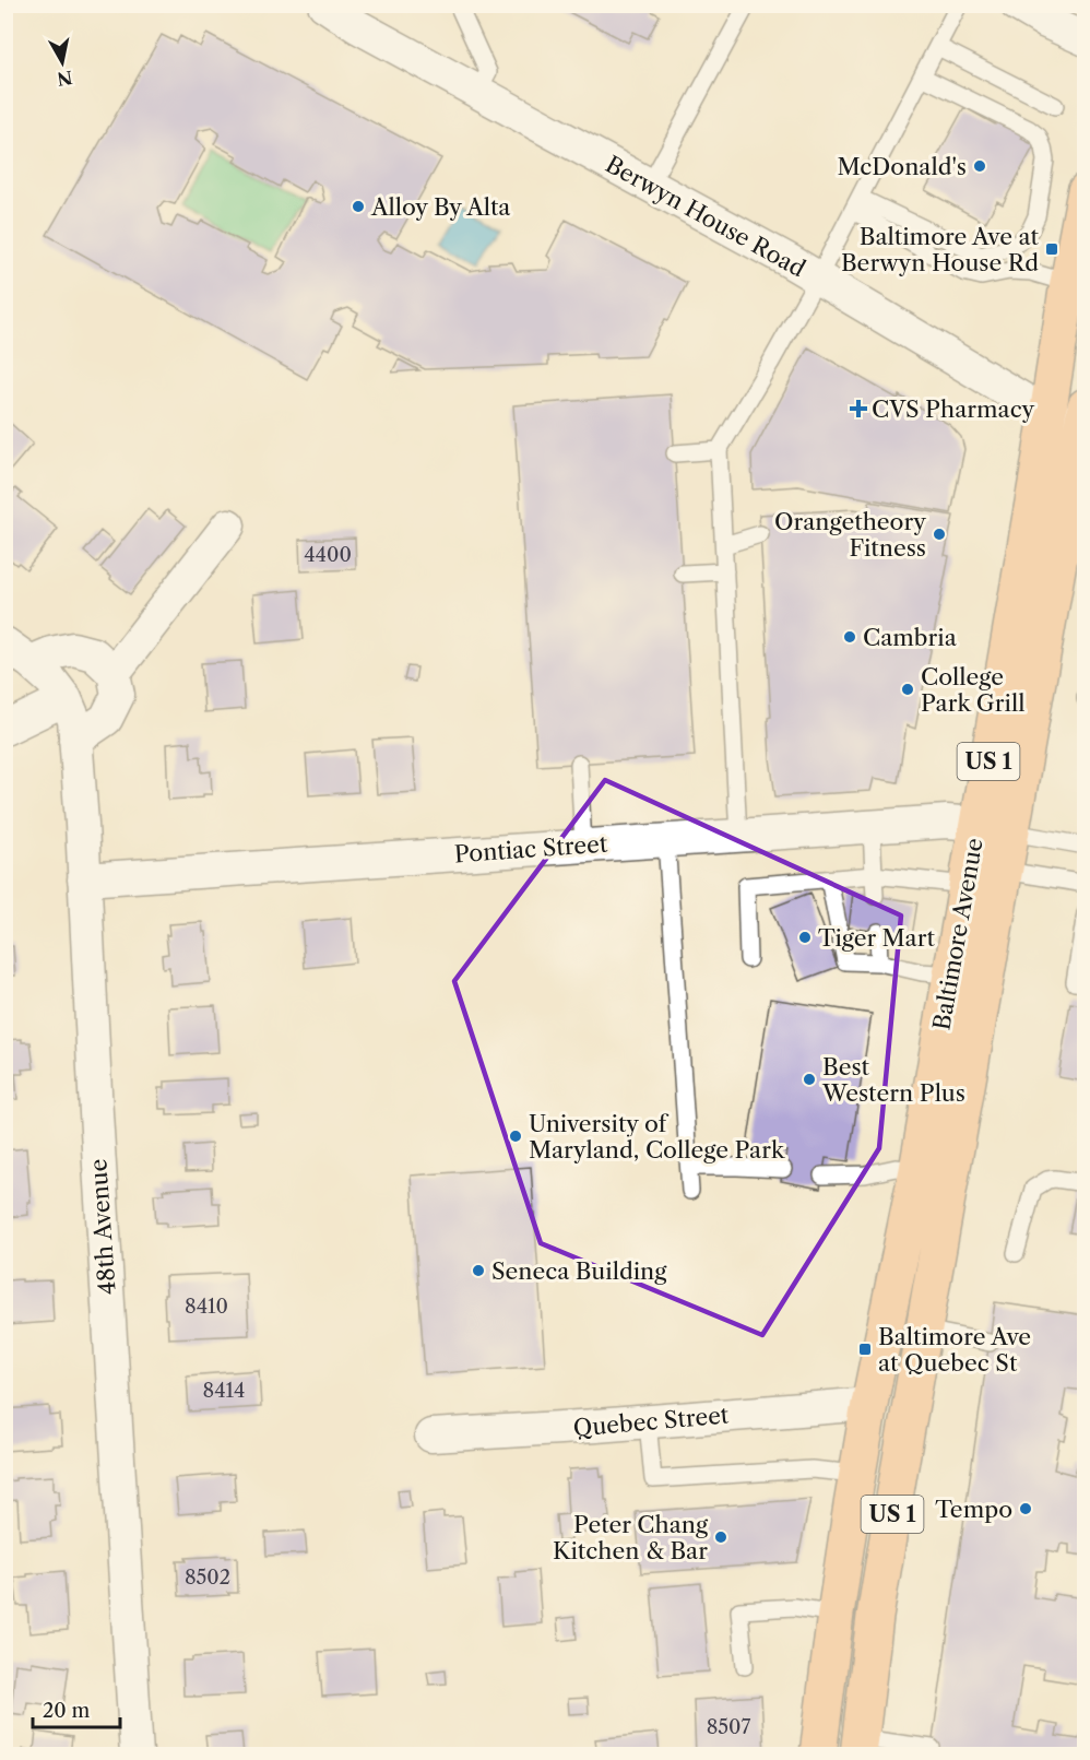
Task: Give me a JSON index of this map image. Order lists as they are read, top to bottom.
{
  "streets": {
    "main road": ["US 1", "Baltimore Avenue"],
    "street": [
      "Berwyn House Road",
      "Pontiac Street",
      "48th Avenue",
      "Quebec Street"
    ]
  },
  "crossings": [
    ["Berwyn House Road", "Baltimore Avenue"],
    ["Pontiac Street", "Baltimore Avenue"],
    ["Pontiac Street", "48th Avenue"],
    ["Baltimore Avenue", "Quebec Street"]
  ],
  "places": {
    "other": [
      "McDonald's",
      "Alloy By Alta",
      "Orangetheory Fitness",
      "Cambria",
      "College Park Grill",
      "Tiger Mart",
      "Best Western Plus",
      "University of Maryland, College Park",
      "Seneca Building",
      "Tempo",
      "Peter Chang Kitchen & Bar"
    ],
    "transit": ["Baltimore Ave at Berwyn House Rd", "Baltimore Ave at Quebec St"],
    "health": ["CVS Pharmacy"]
  },
  "house_numbers": [
    "4400",
    "8410",
    "8414",
    "8502",
    "8507"
  ],
  "scale_bar": "20 m",
  "north": "bottom"
}
